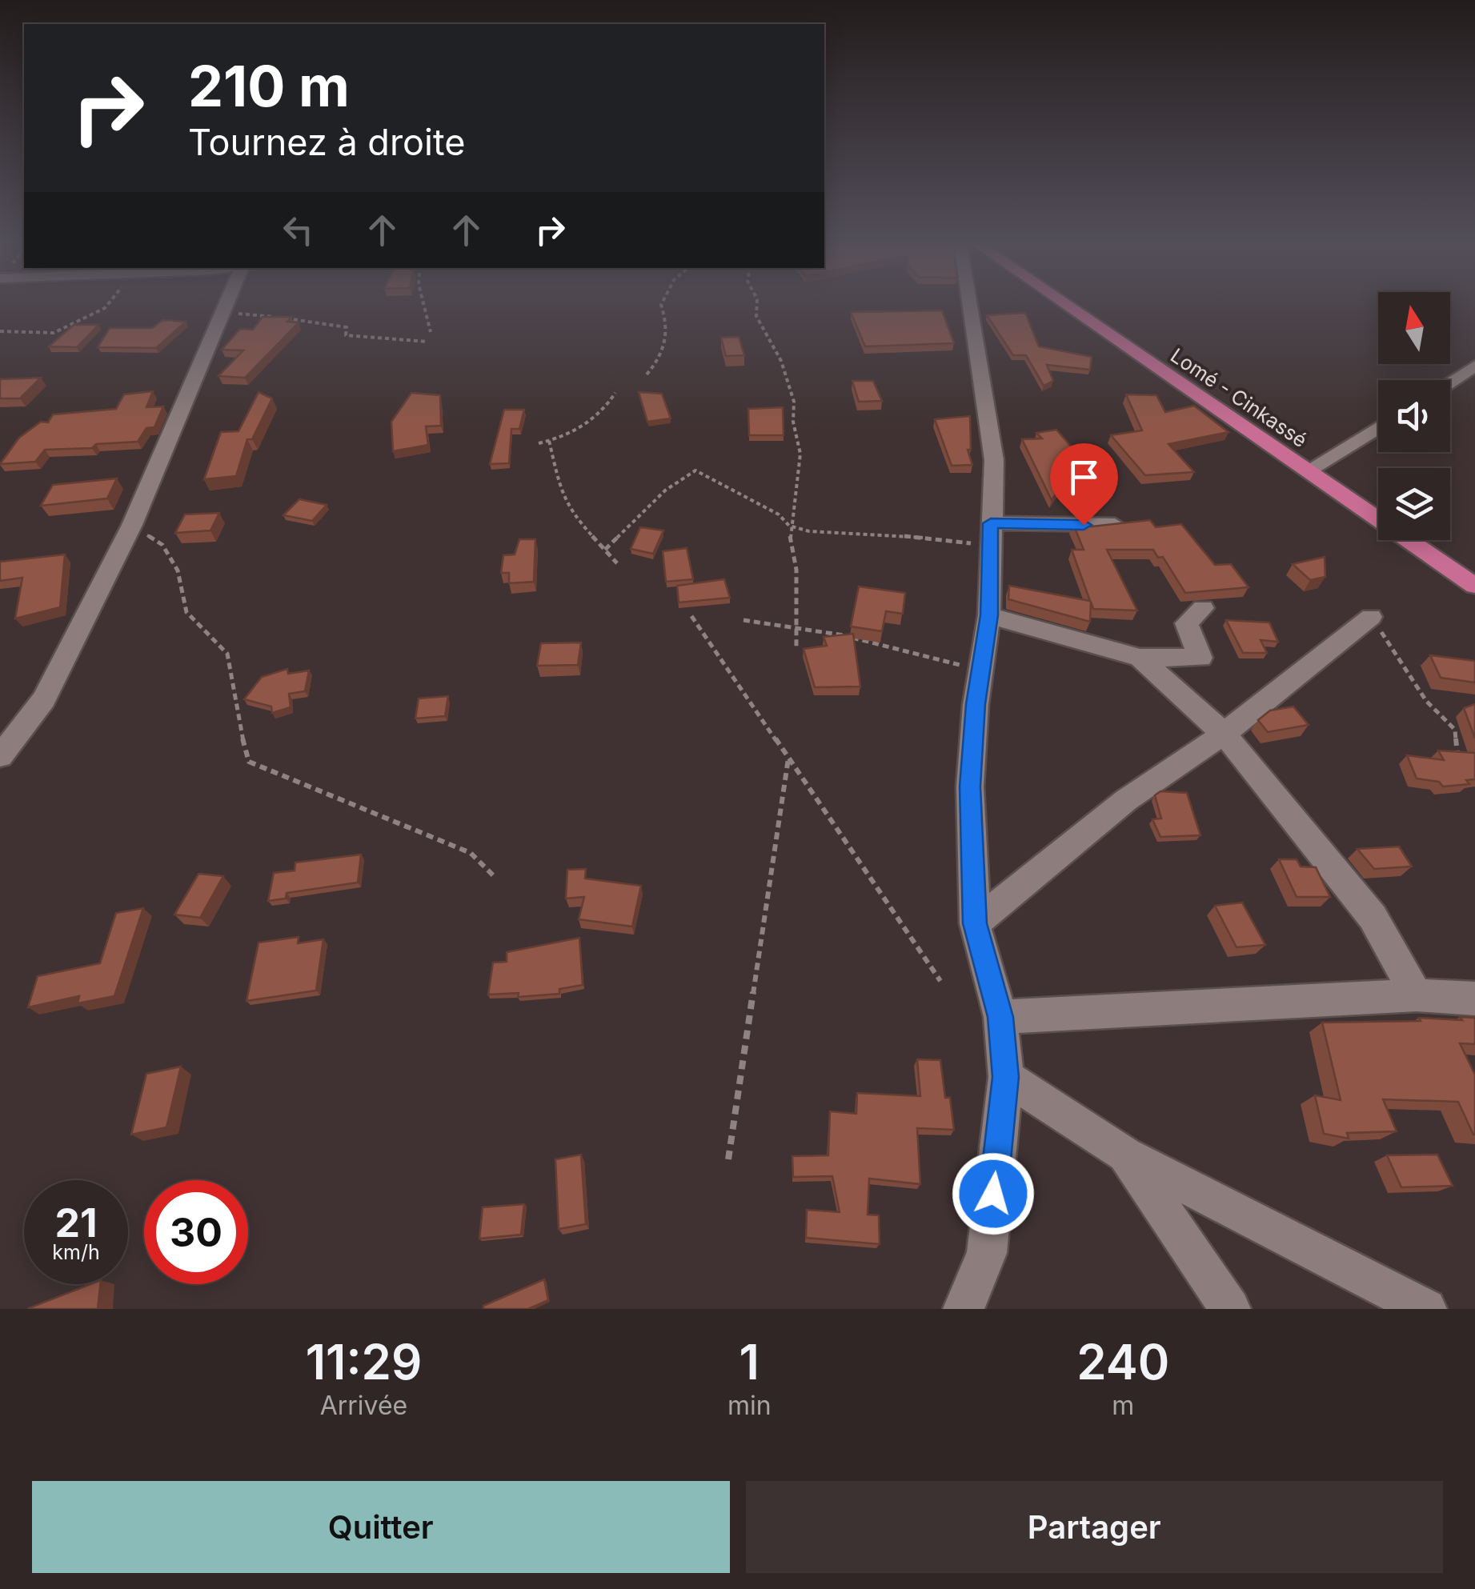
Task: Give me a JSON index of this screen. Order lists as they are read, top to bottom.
{
  "streets": {
    "highway": ["Lomé - Cinkassé"]
  },
  "north": "top",
  "page": {
    "turn": ["210 m", "Tournez à droite"],
    "speed": "21 km/h",
    "limit": "30",
    "eta": [
      "11:29",
      "Arrivée",
      "1",
      "min",
      "240",
      "m"
    ],
    "buttons": ["Quitter", "Partager"]
  }
}
